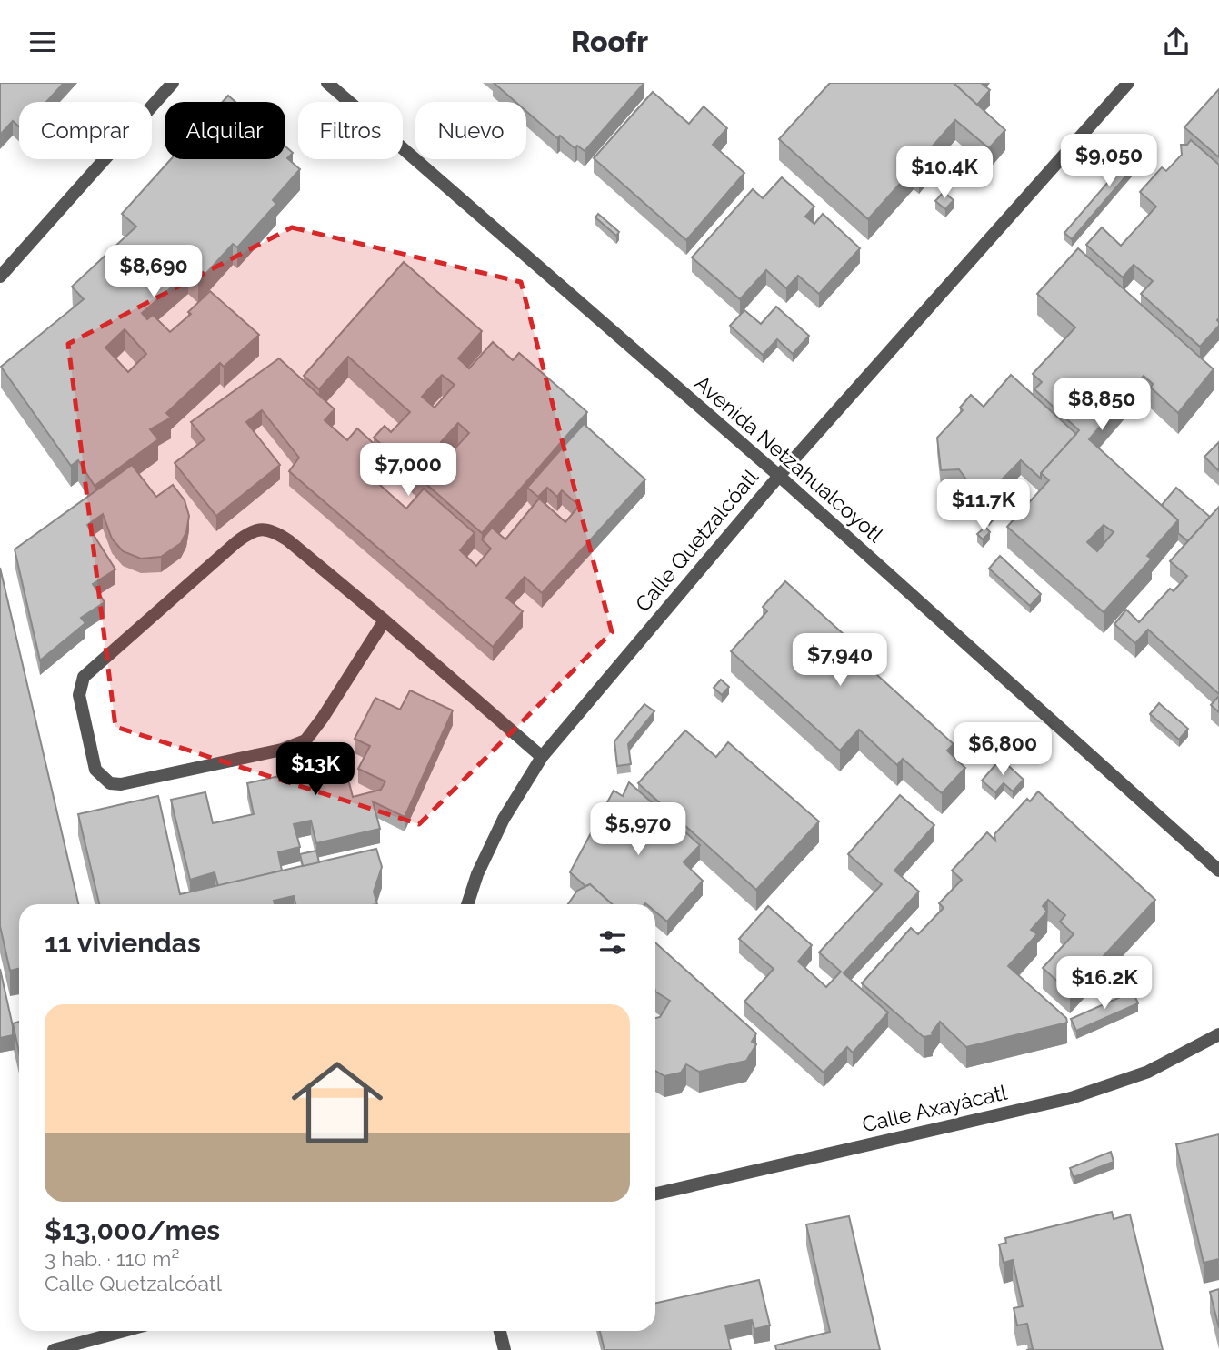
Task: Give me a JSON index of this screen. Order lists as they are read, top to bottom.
{
  "streets": {
    "street": ["Avenida Netzahualcoyotl", "Calle Quetzalcóatl", "Calle Axayácatl"]
  },
  "crossings": [
    ["Avenida Netzahualcoyotl", "Calle Quetzalcóatl"]
  ],
  "page": {
    "header": "Roofr",
    "chip": [
      "Comprar",
      "Alquilar",
      "Filtros",
      "Nuevo"
    ],
    "price": [
      "$9,050",
      "$10.4K",
      "$8,690",
      "$8,850",
      "$7,000",
      "$11.7K",
      "$7,940",
      "$6,800",
      "$13K",
      "$5,970",
      "$16.2K"
    ],
    "heading": "11 viviendas",
    "list": [
      {
        "name": "$13,000/mes",
        "note": "3 hab. · 110 m² · Calle Quetzalcóatl"
      }
    ]
  }
}
